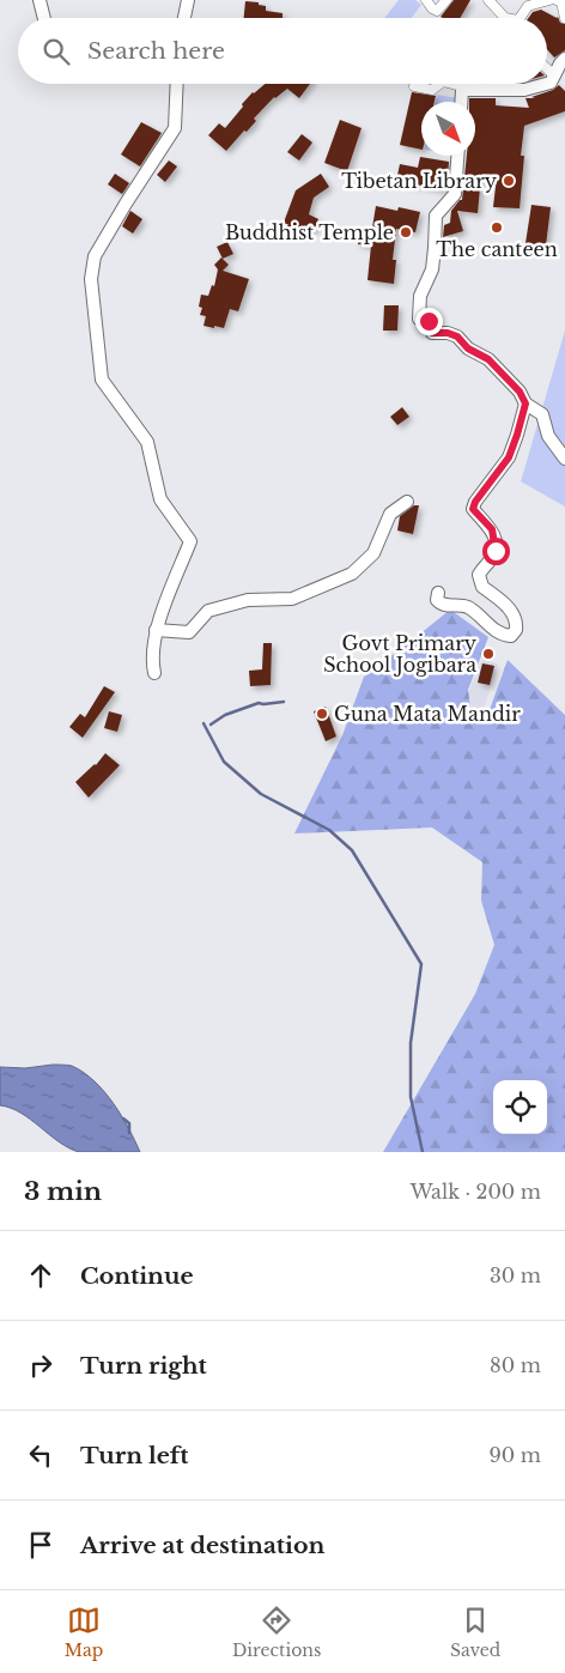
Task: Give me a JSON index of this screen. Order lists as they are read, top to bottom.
{
  "places": [
    "Tibetan Library",
    "The canteen",
    "Buddhist Temple",
    "Govt Primary School Jogibara",
    "Guna Mata Mandir"
  ],
  "north": "bottom right",
  "page": {
    "search": "Search here",
    "heading": ["3 min", "Walk · 200 m"],
    "list": [
      ["Continue", "30 m"],
      ["Turn right", "80 m"],
      ["Turn left", "90 m"],
      "Arrive at destination"
    ],
    "nav": ["Map", "Directions", "Saved"]
  }
}
